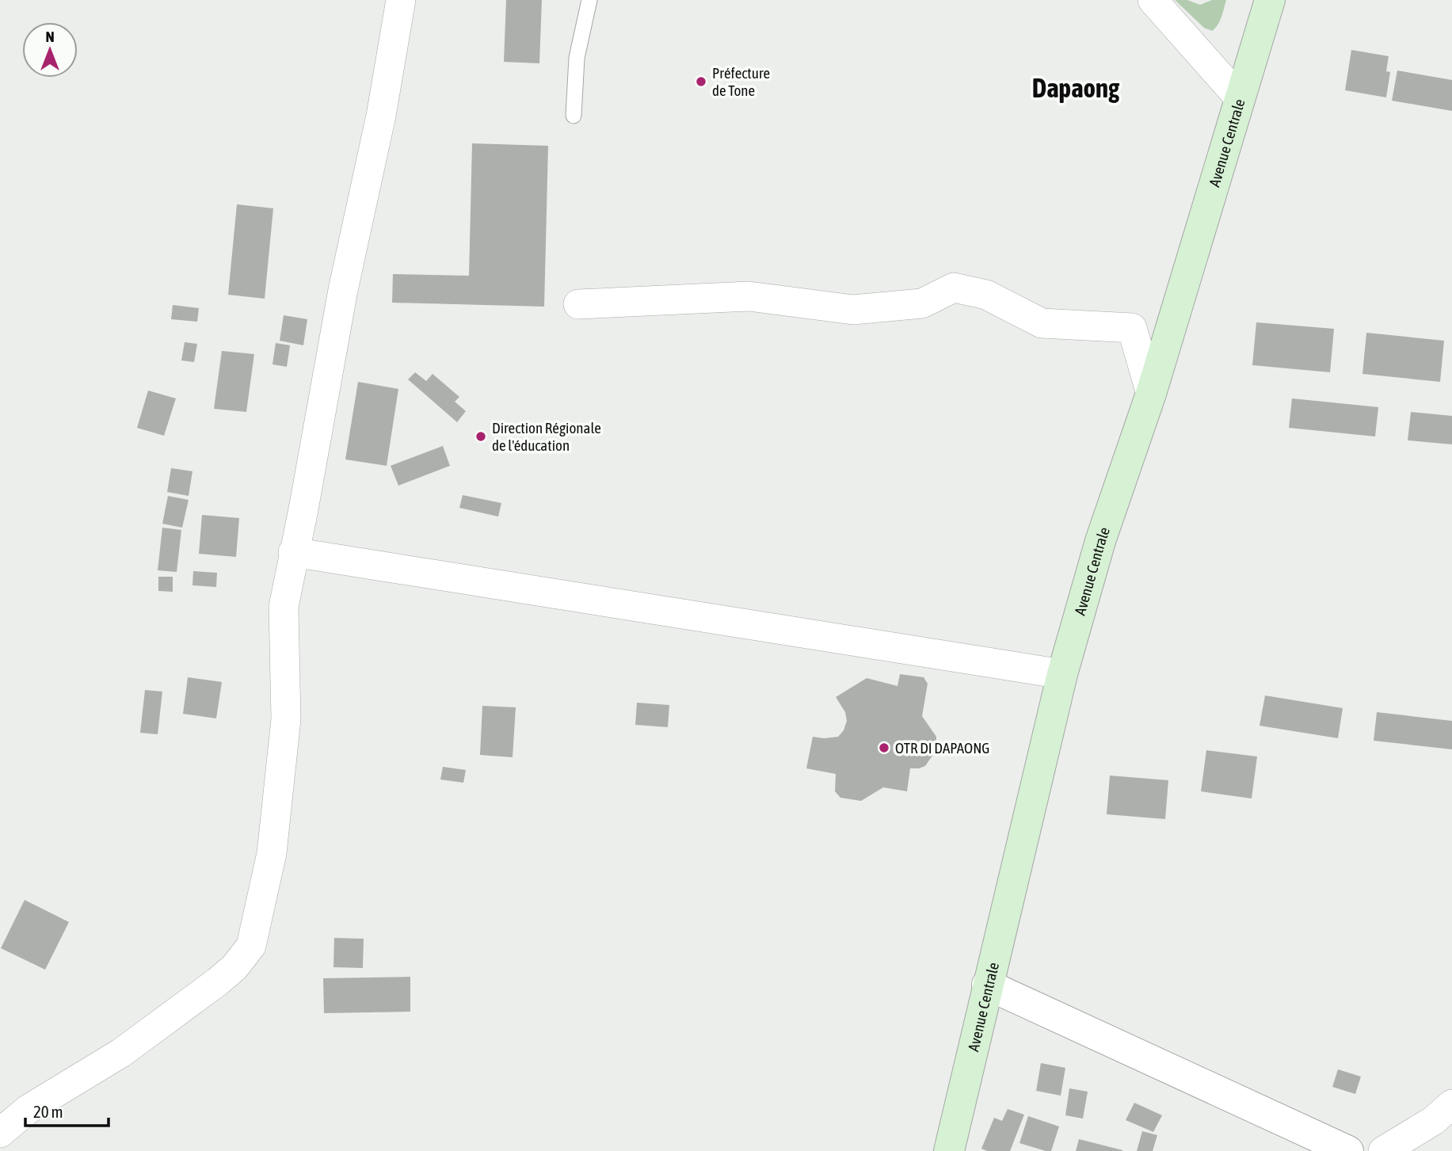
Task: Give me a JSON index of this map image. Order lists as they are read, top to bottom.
{
  "streets": {
    "main road": ["Avenue Centrale"]
  },
  "districts": ["Dapaong"],
  "places": ["Préfecture de Tone", "Direction Régionale de l'éducation", "OTR DI DAPAONG"],
  "scale_bar": "20 m",
  "north": "top"
}
